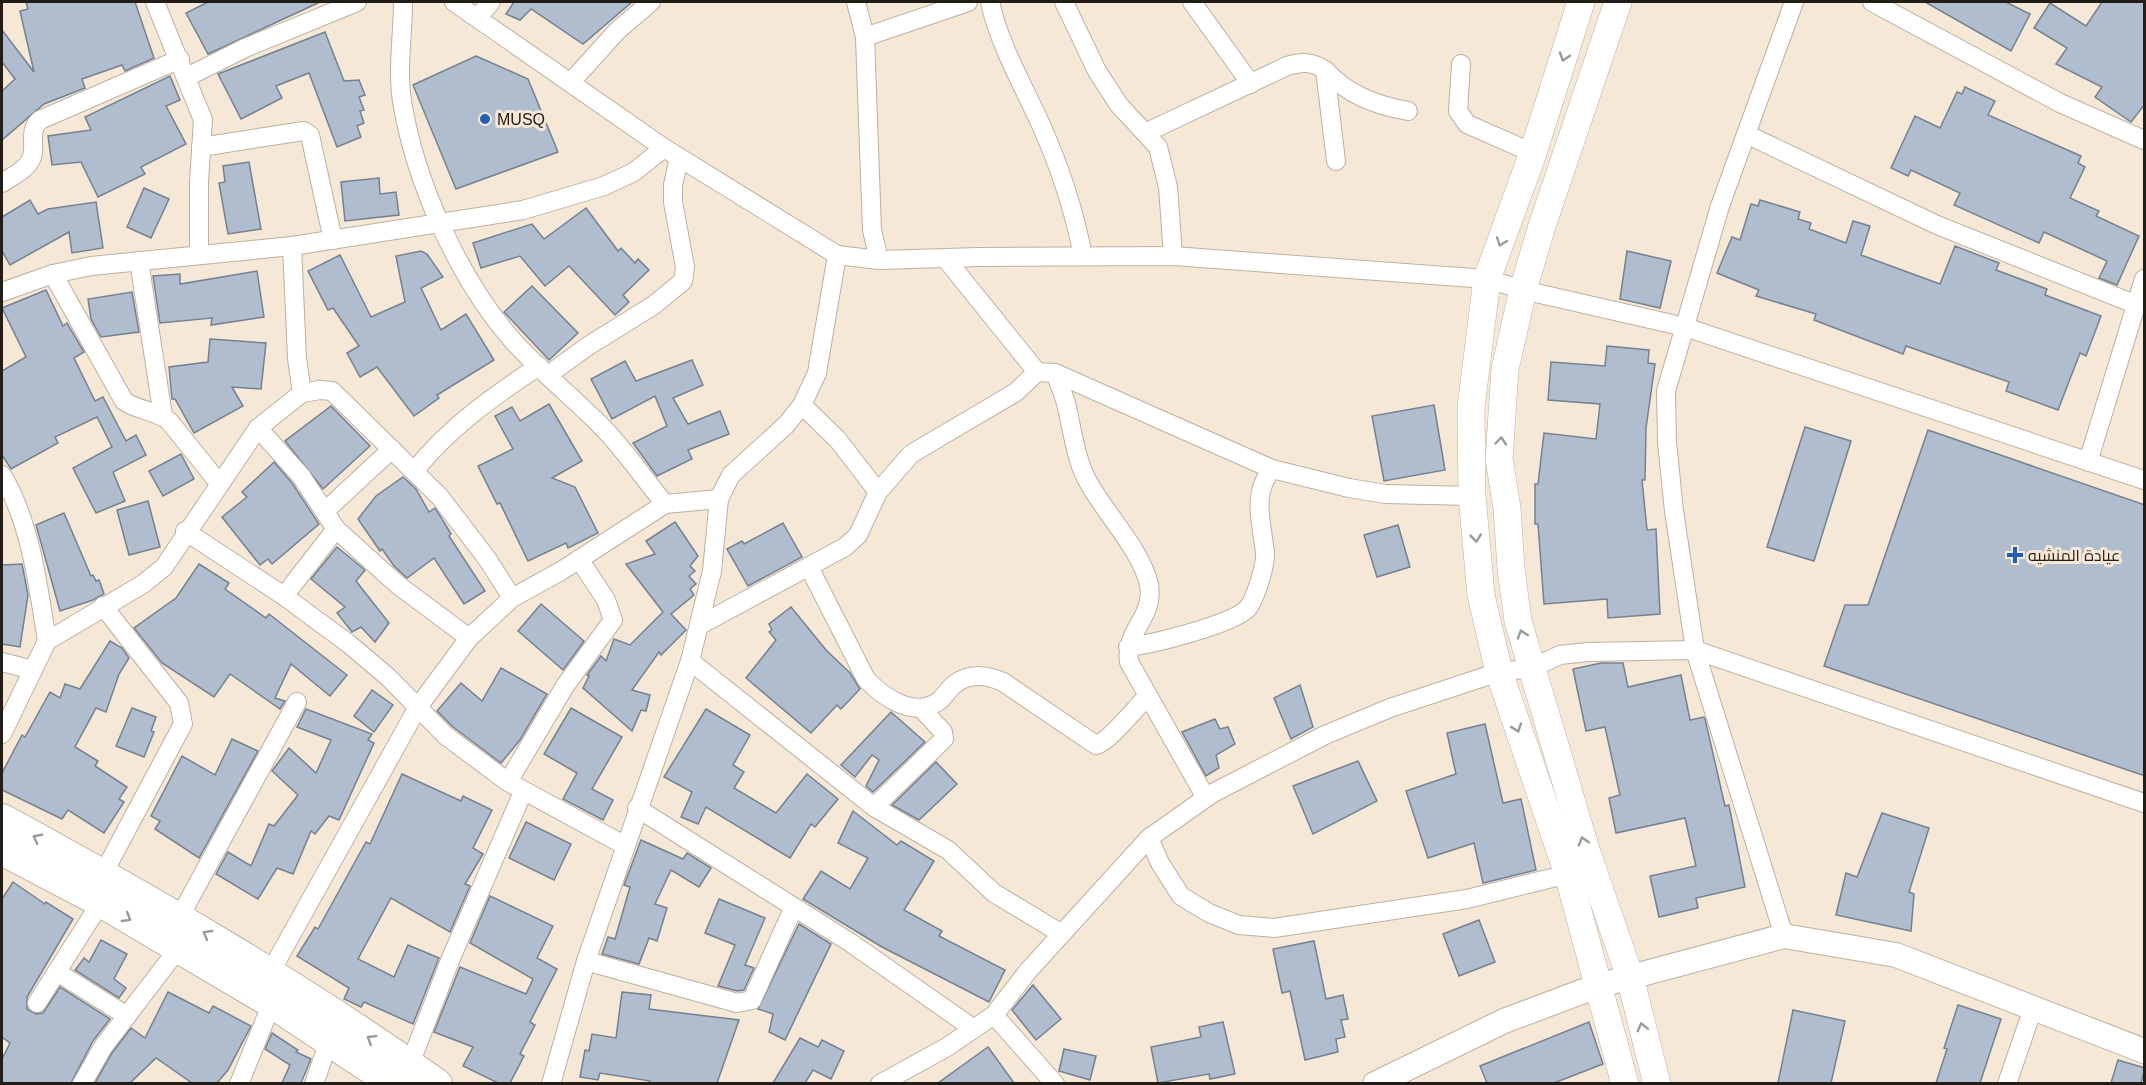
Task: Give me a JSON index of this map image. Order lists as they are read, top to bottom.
{
  "places": {
    "other": ["MUSQ"],
    "health": ["عيادة المنشيه"]
  }
}
